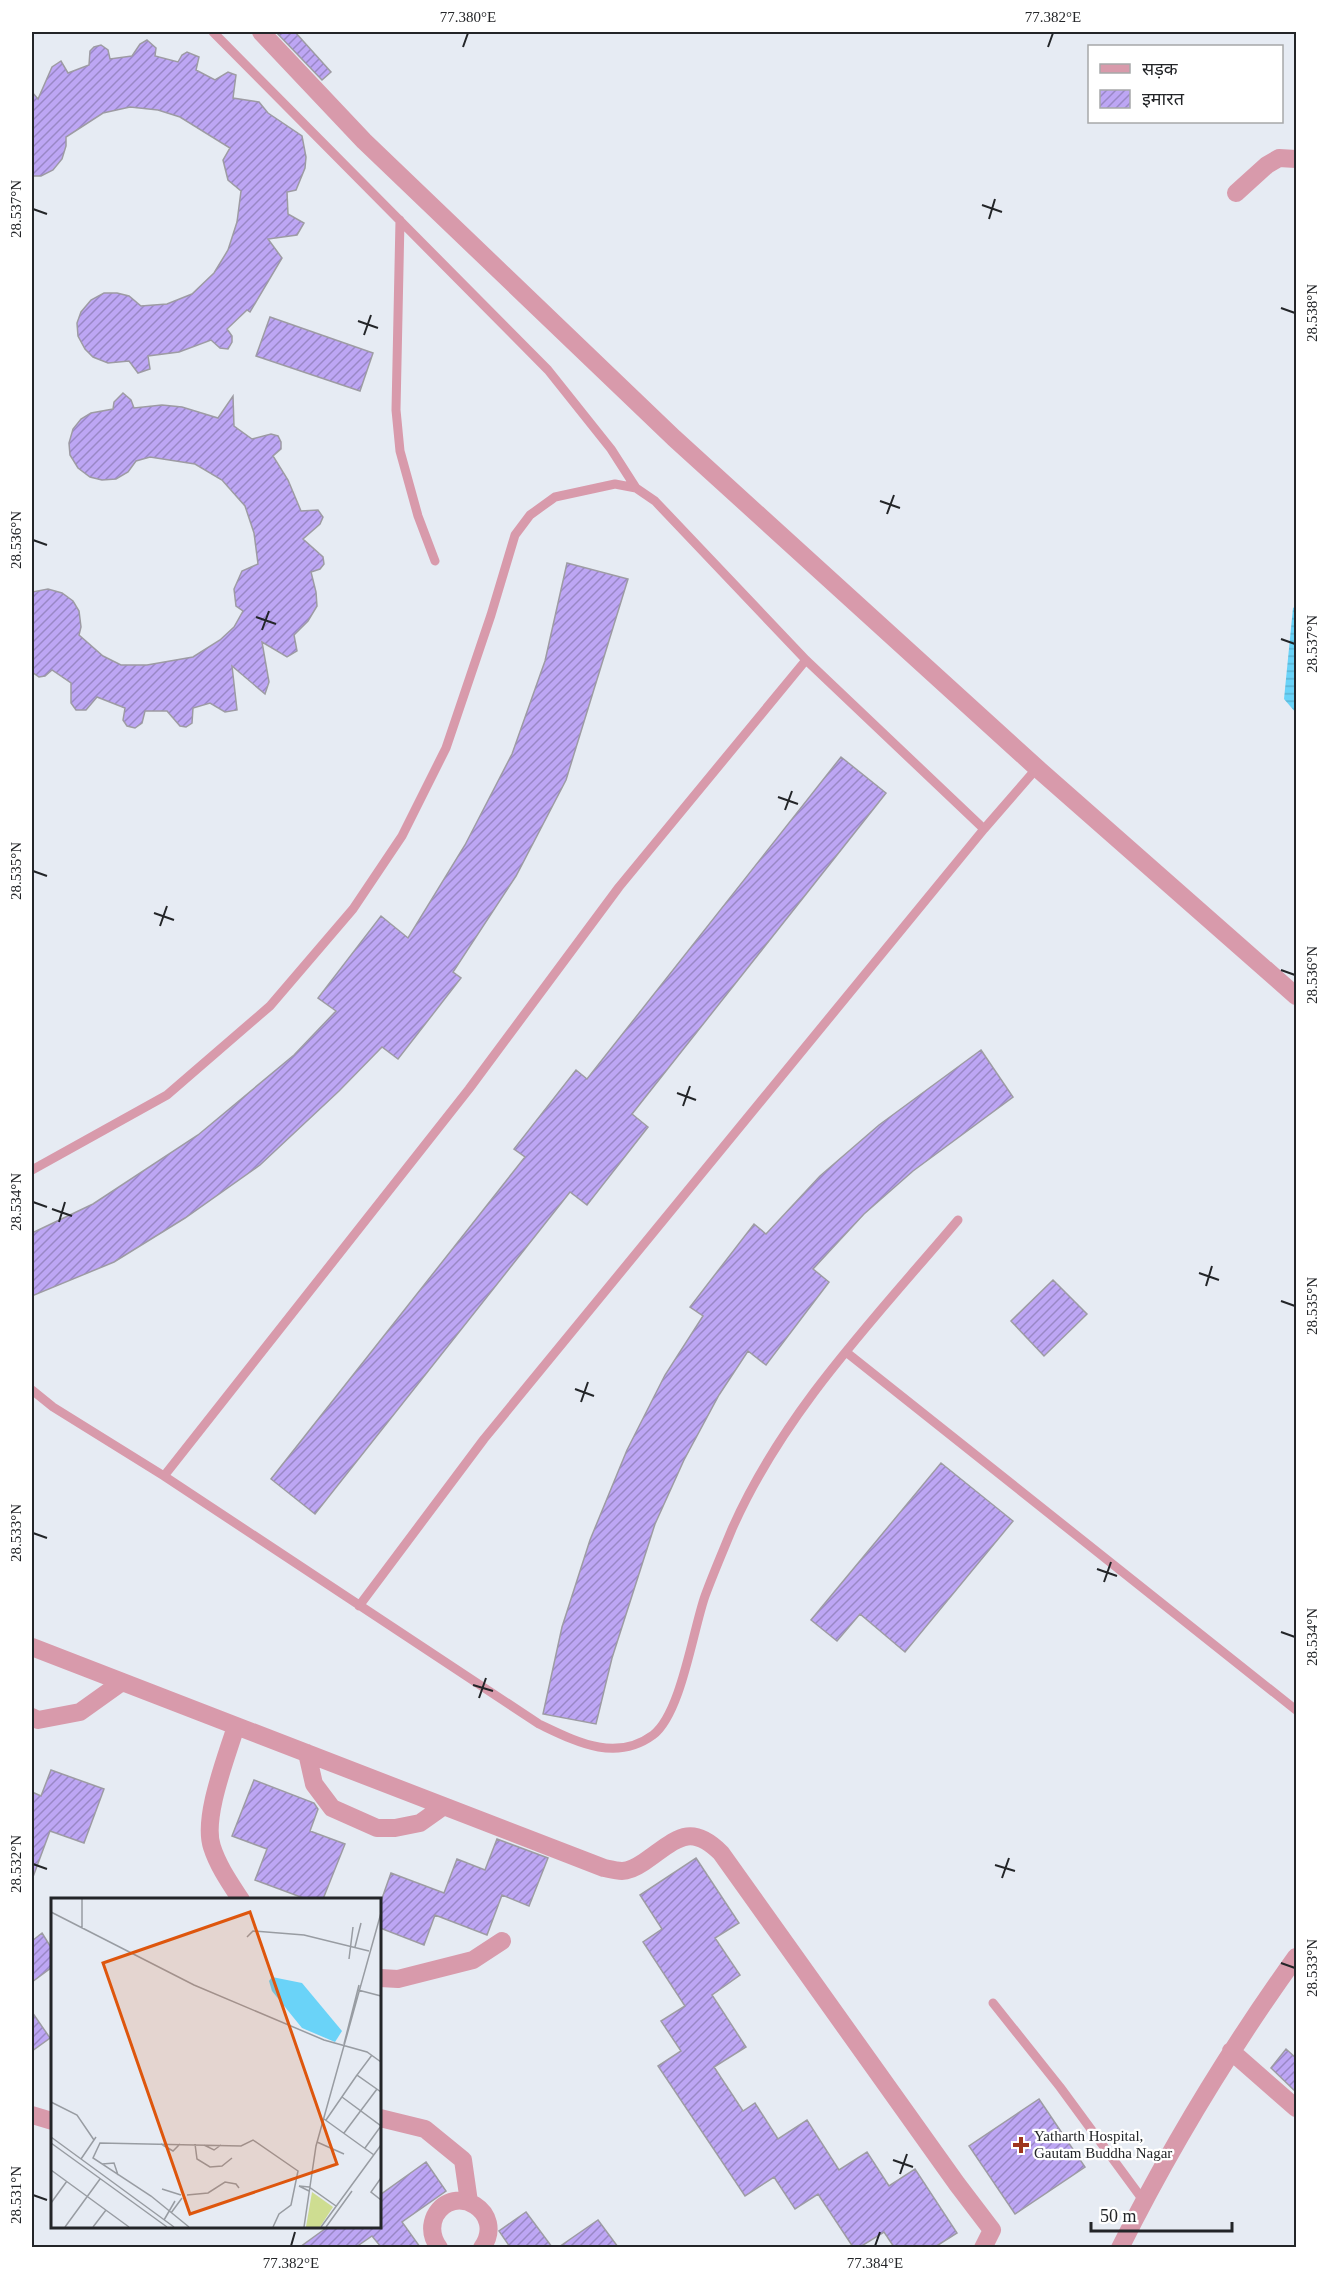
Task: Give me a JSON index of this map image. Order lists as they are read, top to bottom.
{
  "places": {
    "health": ["Yatharth Hospital, Gautam Buddha Nagar"]
  },
  "legend": ["सड़क", "इमारत"],
  "scale_bar": "50 m",
  "coordinates": [
    "77.380°E",
    "77.382°E",
    "28.537°N",
    "28.538°N",
    "28.536°N",
    "28.535°N",
    "28.534°N",
    "28.533°N",
    "28.532°N",
    "28.531°N",
    "77.384°E"
  ]
}
